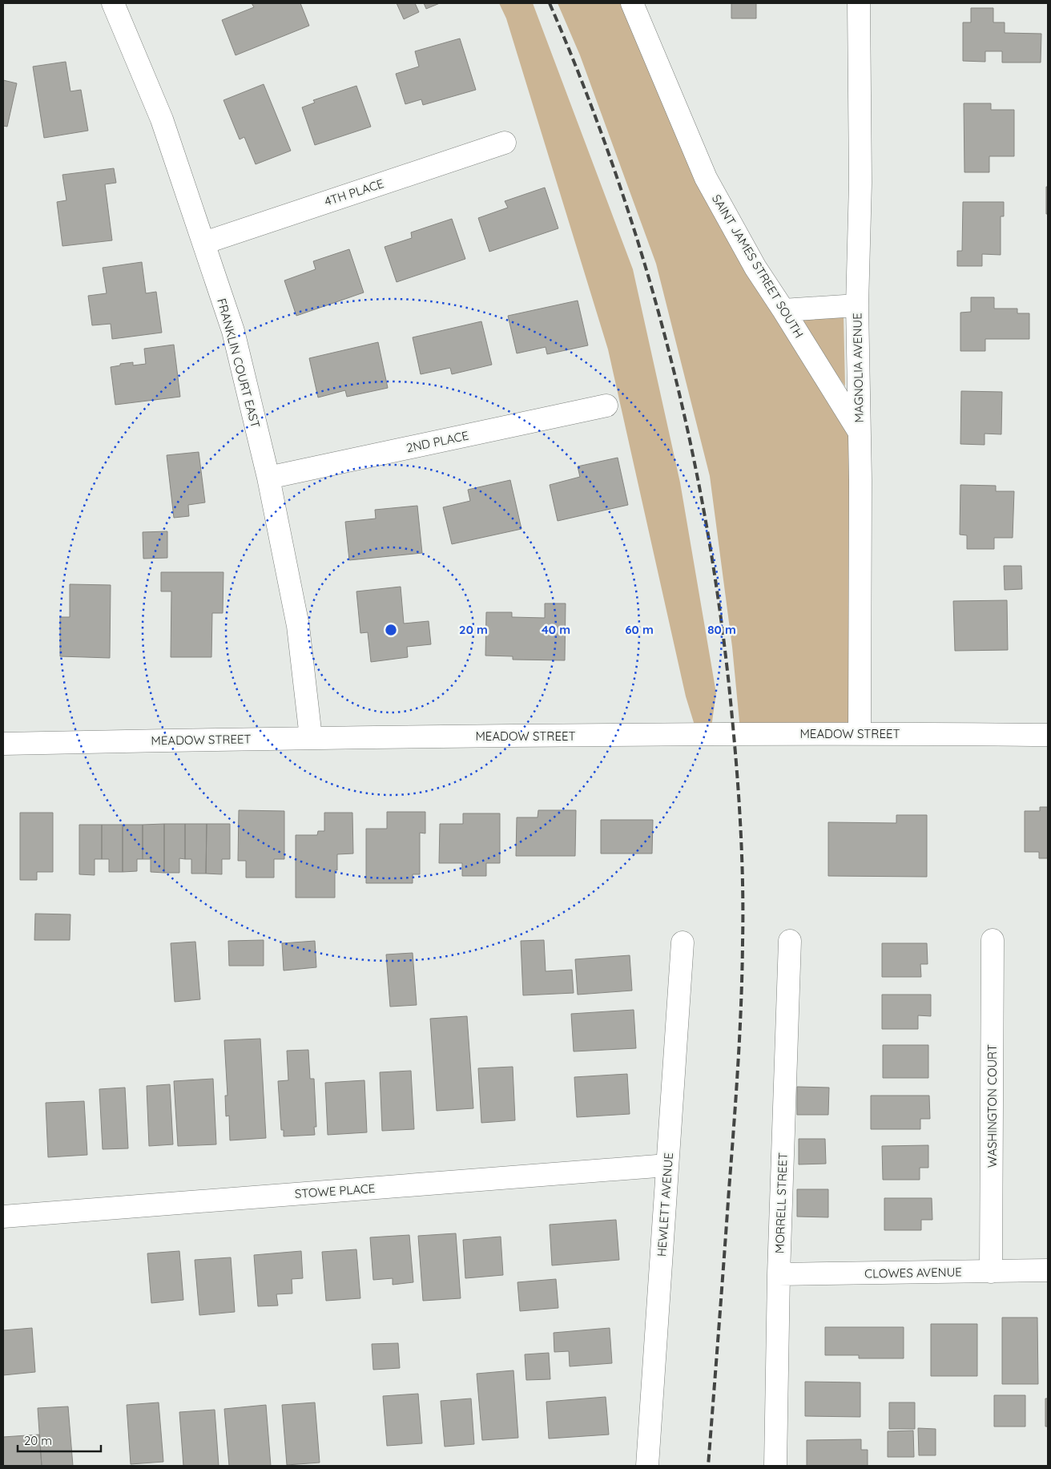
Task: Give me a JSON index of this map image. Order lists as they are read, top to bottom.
{
  "streets": {
    "street": [
      "4TH PLACE",
      "SAINT JAMES STREET SOUTH",
      "FRANKLIN COURT EAST",
      "MAGNOLIA AVENUE",
      "2ND PLACE",
      "MEADOW STREET",
      "WASHINGTON COURT",
      "STOWE PLACE",
      "MORRELL STREET",
      "HEWLETT AVENUE",
      "CLOWES AVENUE"
    ]
  },
  "crossings": [
    ["4TH PLACE", "FRANKLIN COURT EAST"],
    ["SAINT JAMES STREET SOUTH", "MAGNOLIA AVENUE"],
    ["FRANKLIN COURT EAST", "2ND PLACE"],
    ["FRANKLIN COURT EAST", "MEADOW STREET"],
    ["MAGNOLIA AVENUE", "MEADOW STREET"],
    ["WASHINGTON COURT", "CLOWES AVENUE"],
    ["STOWE PLACE", "HEWLETT AVENUE"],
    ["MORRELL STREET", "CLOWES AVENUE"]
  ],
  "scale_bar": "20 m",
  "rings": [
    "20 m",
    "40 m",
    "60 m",
    "80 m"
  ]
}
